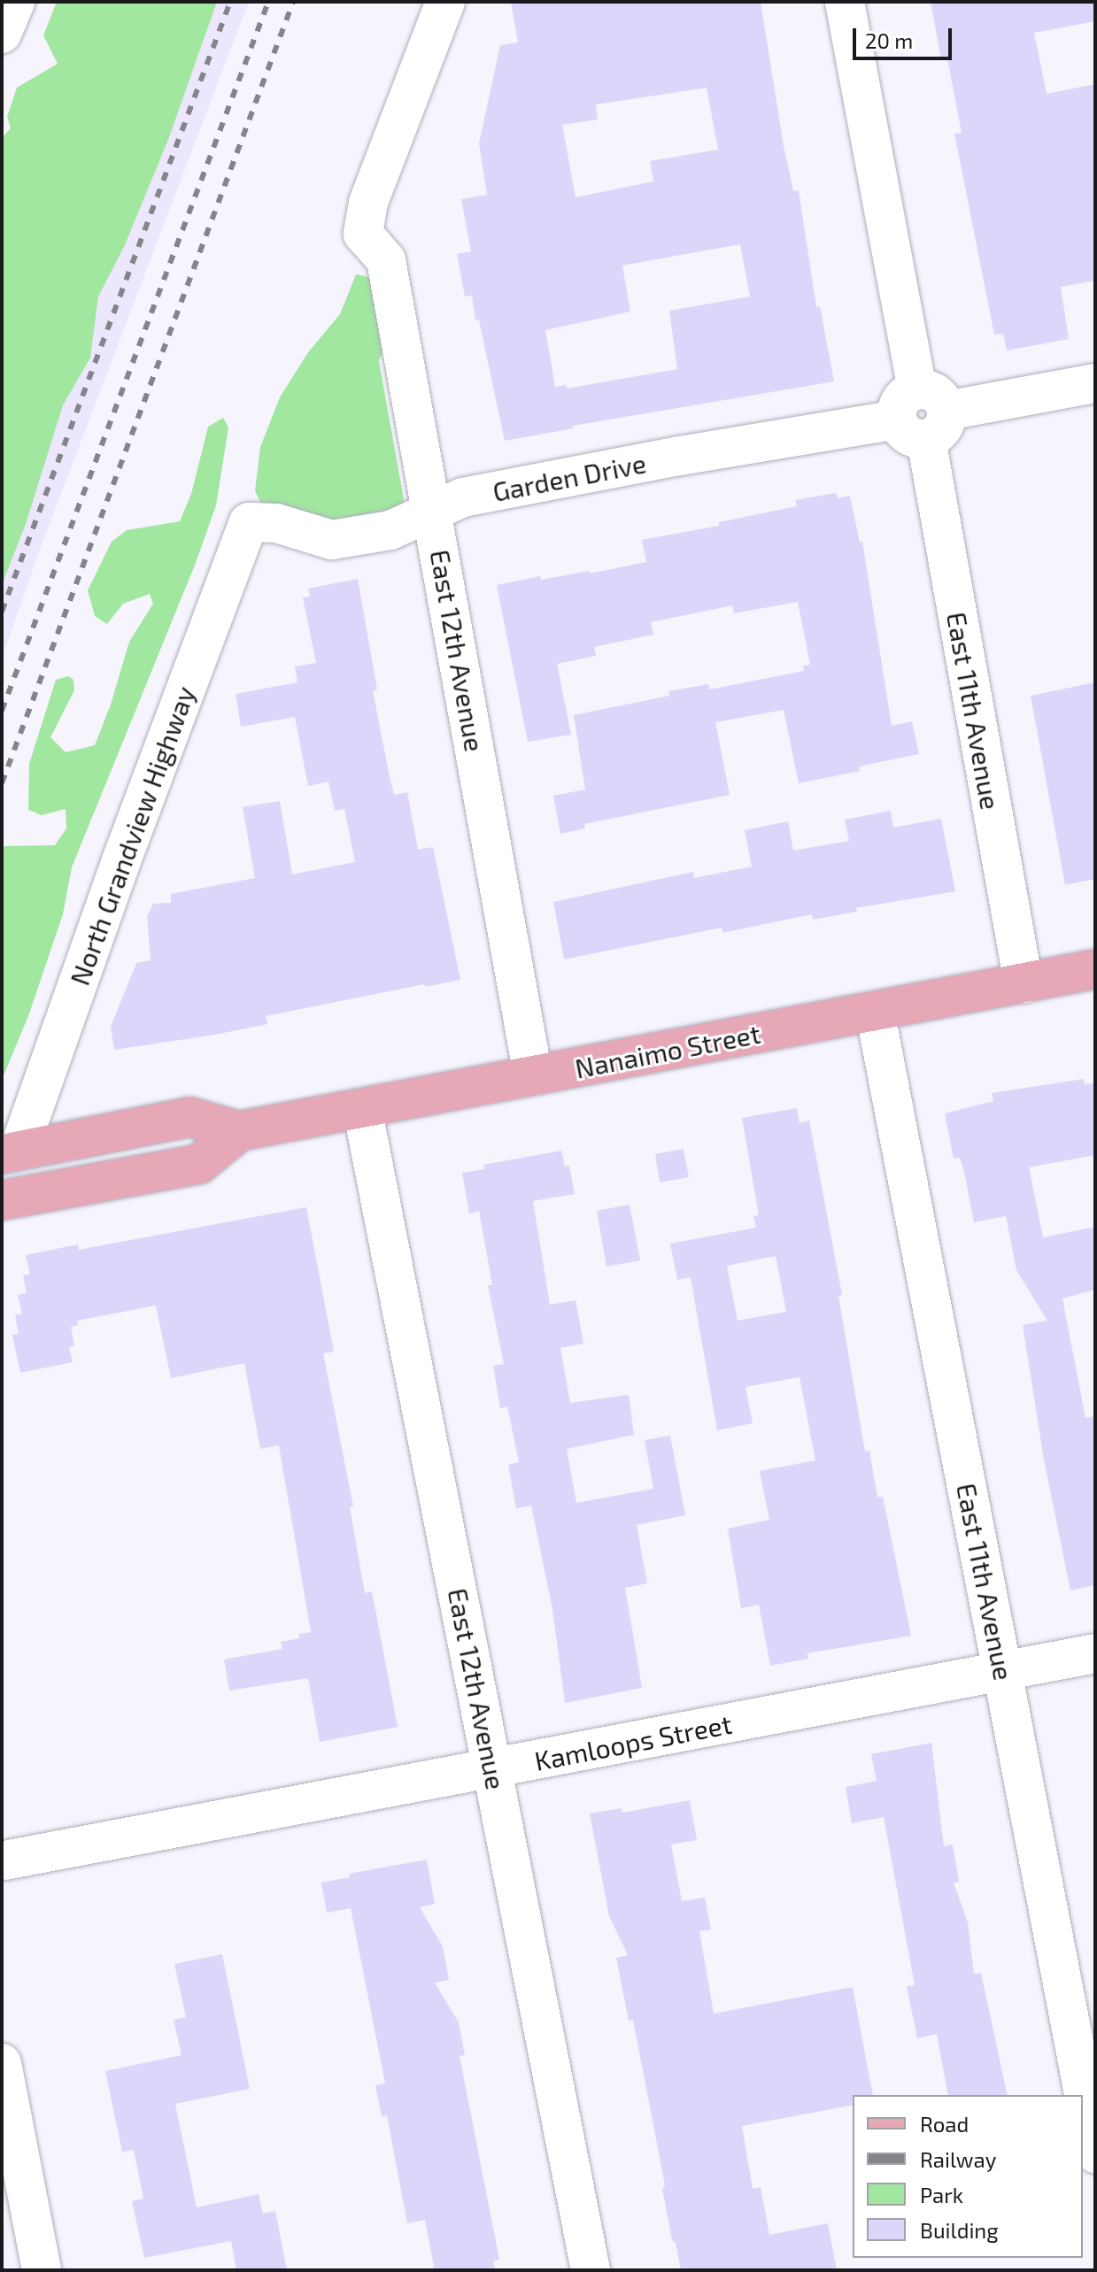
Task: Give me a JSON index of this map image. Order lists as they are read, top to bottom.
{
  "streets": {
    "main road": ["Nanaimo Street"],
    "street": [
      "Garden Drive",
      "East 12th Avenue",
      "East 11th Avenue",
      "North Grandview Highway",
      "Kamloops Street"
    ]
  },
  "crossings": [
    ["Garden Drive", "East 12th Avenue"],
    ["Garden Drive", "East 11th Avenue"],
    ["Garden Drive", "North Grandview Highway"],
    ["East 12th Avenue", "Nanaimo Street"],
    ["East 12th Avenue", "Kamloops Street"],
    ["East 11th Avenue", "Nanaimo Street"],
    ["East 11th Avenue", "Kamloops Street"],
    ["North Grandview Highway", "Nanaimo Street"]
  ],
  "legend": [
    "Road",
    "Railway",
    "Park",
    "Building"
  ],
  "scale_bar": "20 m"
}
